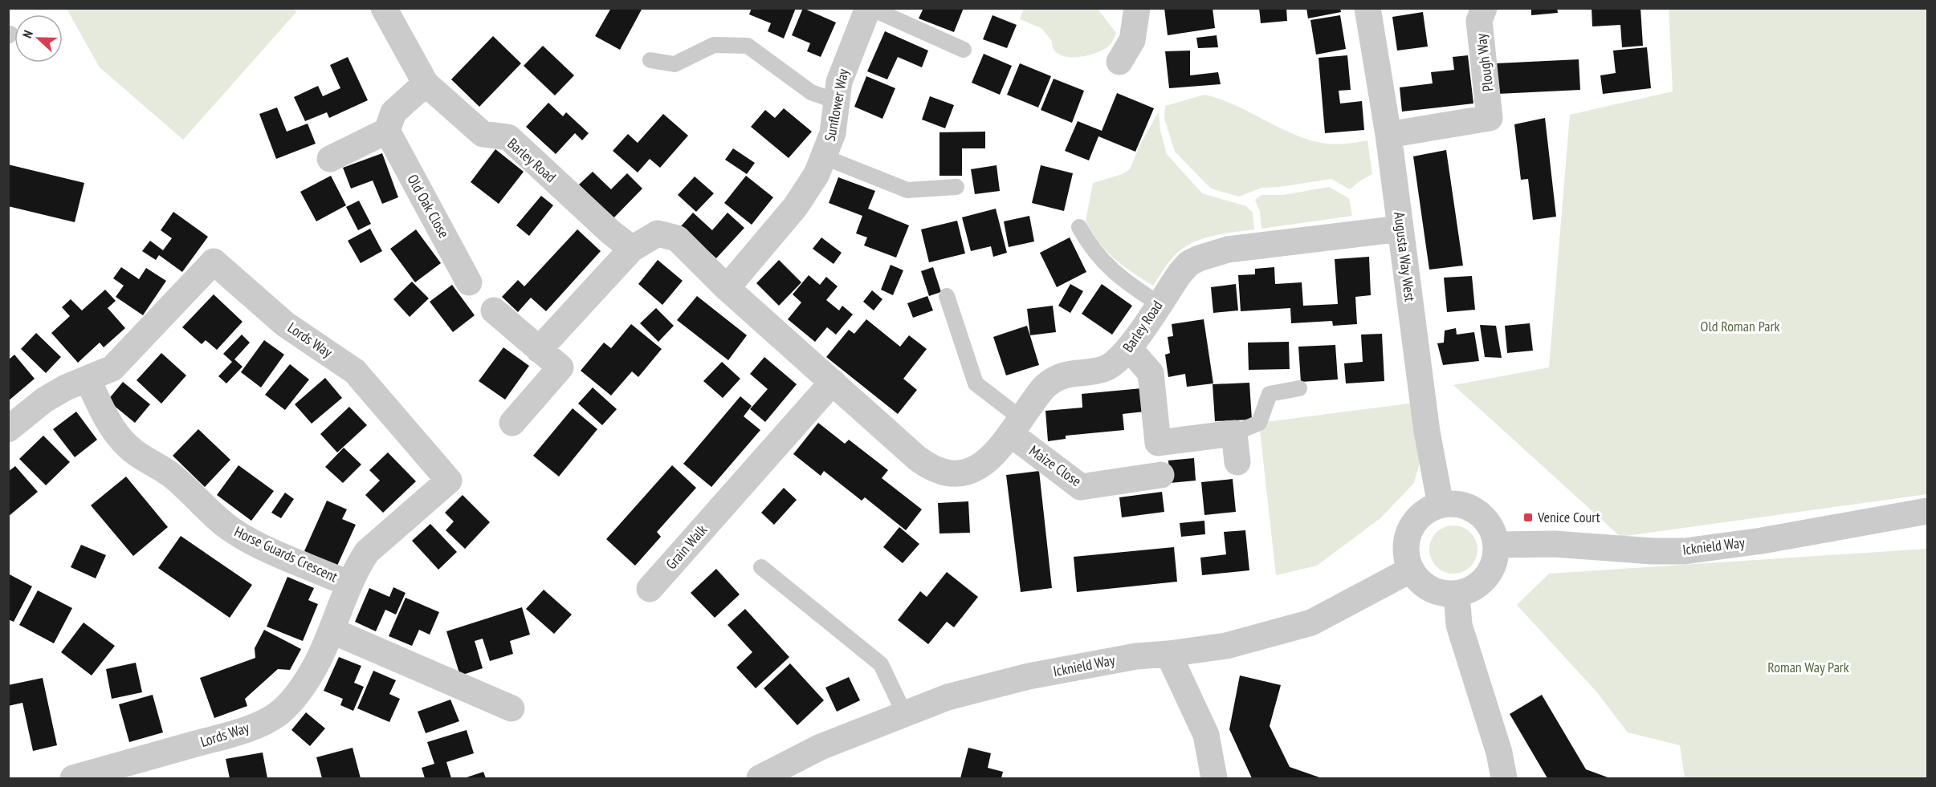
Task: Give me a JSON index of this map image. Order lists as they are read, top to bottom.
{
  "streets": {
    "street": [
      "Plough Way",
      "Sunflower Way",
      "Barley Road",
      "Old Oak Close",
      "Augusta Way West",
      "Lords Way",
      "Maize Close",
      "Icknield Way",
      "Grain Walk",
      "Horse Guards Crescent"
    ]
  },
  "crossings": [
    ["Plough Way", "Augusta Way West"],
    ["Sunflower Way", "Barley Road"],
    ["Barley Road", "Augusta Way West"],
    ["Barley Road", "Maize Close"],
    ["Barley Road", "Grain Walk"],
    ["Augusta Way West", "Icknield Way"],
    ["Lords Way", "Horse Guards Crescent"]
  ],
  "parks": ["Old Roman Park", "Roman Way Park"],
  "places": {
    "transit": ["Venice Court"]
  },
  "north": "left"
}
